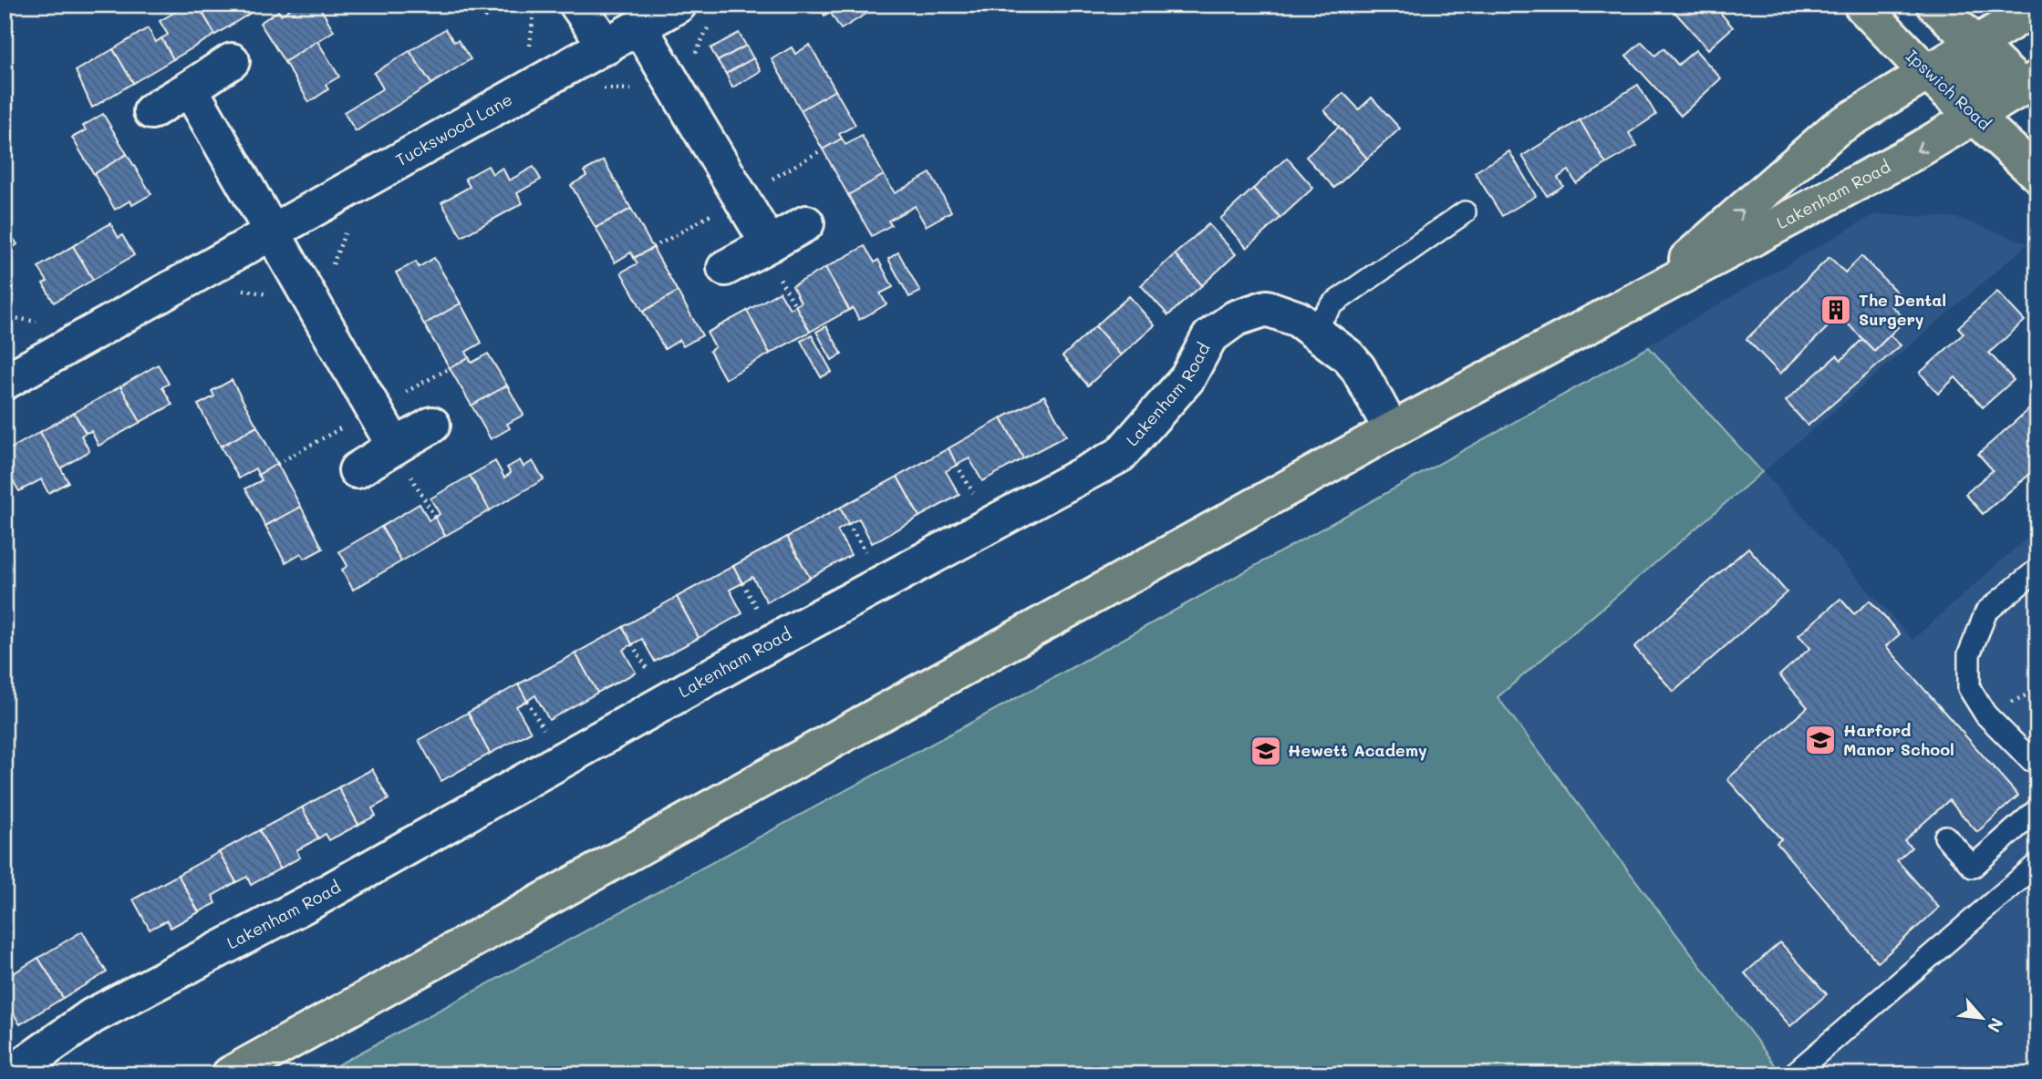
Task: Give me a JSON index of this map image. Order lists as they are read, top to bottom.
{
  "streets": {
    "main road": ["Ipswich Road", "Lakenham Road"],
    "street": ["Tuckswood Lane"]
  },
  "crossings": [
    ["Ipswich Road", "Lakenham Road"]
  ],
  "places": {
    "building": ["The Dental Surgery"],
    "school or university": ["Harford Manor School", "Hewett Academy"]
  },
  "north": "bottom right"
}
